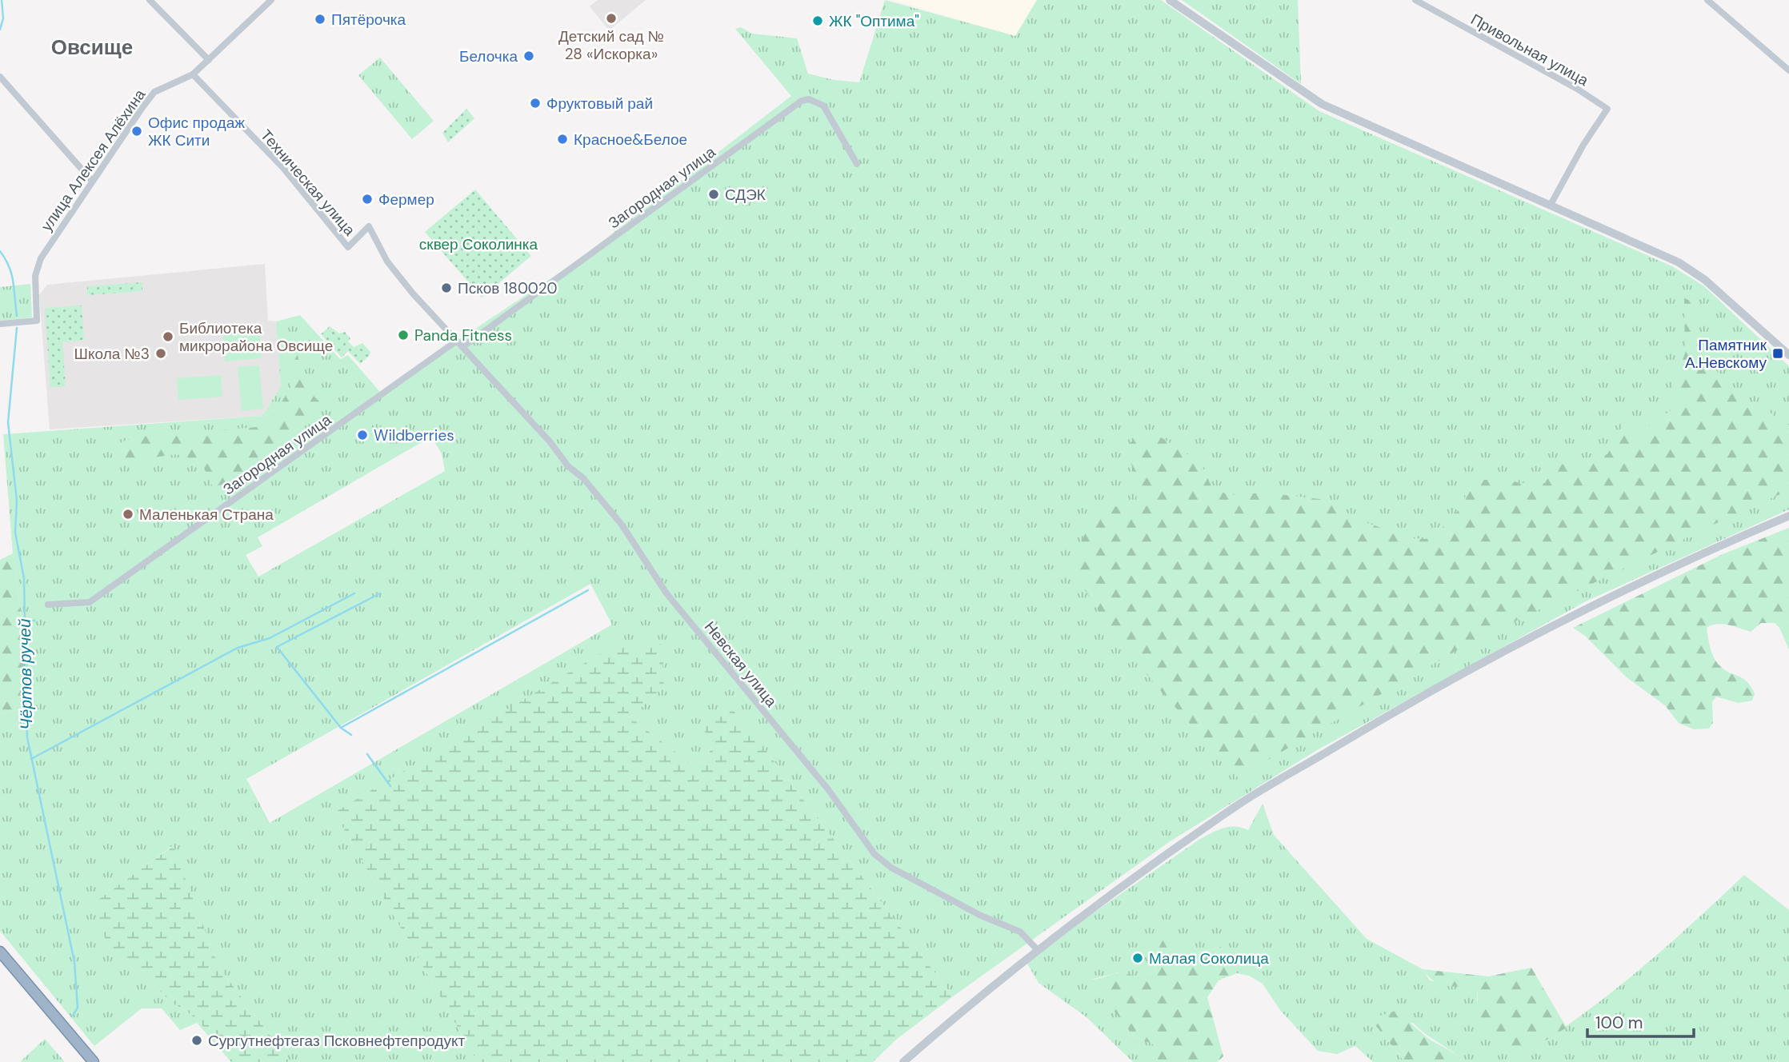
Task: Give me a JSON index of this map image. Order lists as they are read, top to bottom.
{
  "streets": {
    "street": [
      "Привольная улица",
      "улица Алексея Алёхина",
      "Техническая улица",
      "Загородная улица",
      "Невская улица"
    ]
  },
  "crossings": [
    ["улица Алексея Алёхина", "Техническая улица"],
    ["Техническая улица", "Загородная улица"],
    ["Техническая улица", "Невская улица"],
    ["Загородная улица", "Невская улица"]
  ],
  "districts": ["Овсище"],
  "water": ["Чёртов ручей"],
  "parks": ["сквер Соколинка"],
  "places": {
    "other": [
      "Детский сад № 28 «Искорка»",
      "Пятёрочка",
      "ЖК \"Оптима\"",
      "Белочка",
      "Фруктовый рай",
      "Офис продаж ЖК Сити",
      "Красное&Белое",
      "СДЭК",
      "Фермер",
      "Псков 180020",
      "Panda Fitness",
      "Библиотека микрорайона Овсище",
      "Школа №3",
      "Wildberries",
      "Маленькая Страна",
      "Малая Соколица",
      "Сургутнефтегаз Псковнефтепродукт"
    ],
    "transit": ["Памятник А.Невскому"]
  },
  "scale_bar": "100 m"
}
